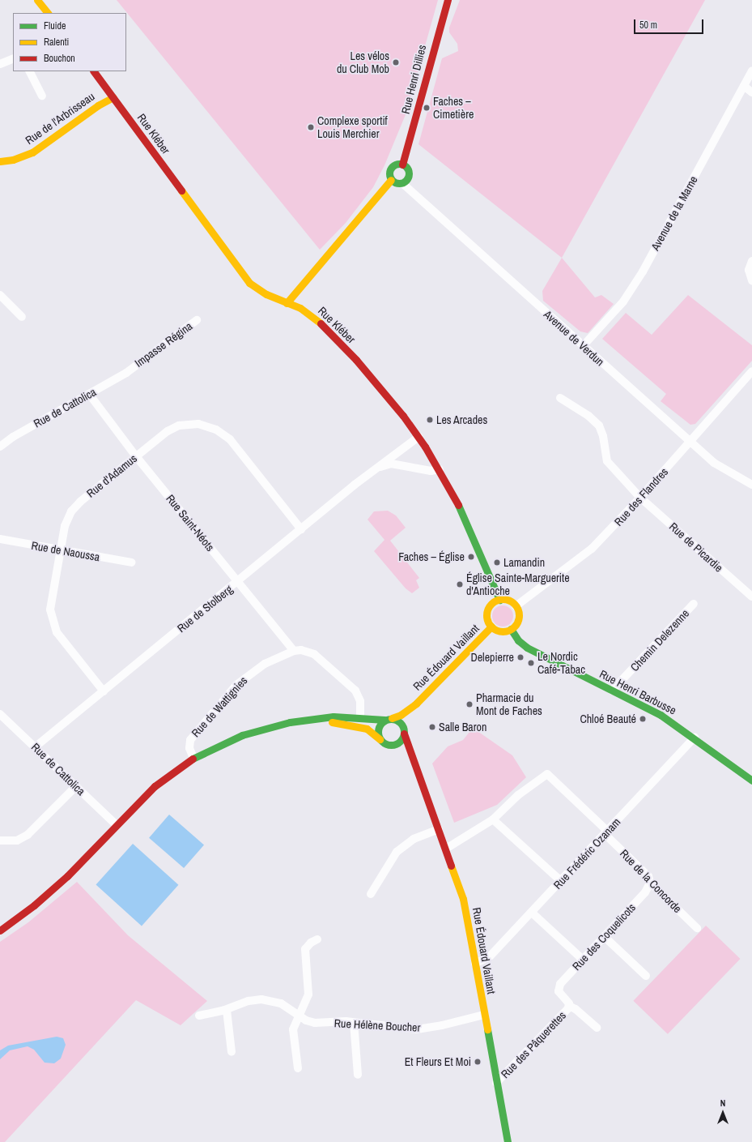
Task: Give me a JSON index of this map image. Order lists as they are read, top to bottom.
{
  "streets": {
    "street": [
      "Rue Henri Dillies",
      "Rue de l'Arbrisseau",
      "Rue Kléber",
      "Avenue de la Marne",
      "Avenue de Verdun",
      "Impasse Régina",
      "Rue de Cattolica",
      "Rue d'Adamus",
      "Rue des Flandres",
      "Rue Saint-Néots",
      "Rue de Picardie",
      "Rue de Naoussa",
      "Rue de Stolberg",
      "Chemin Delezenne",
      "Rue Édouard Vaillant",
      "Rue Henri Barbusse",
      "Rue de Wattignies",
      "Rue Frédéric Ozanam",
      "Rue de la Concorde",
      "Rue des Coquelicots",
      "Rue Hélène Boucher",
      "Rue des Pâquerettes"
    ]
  },
  "crossings": [
    ["Rue Henri Dillies", "Avenue de Verdun"],
    ["Rue de l'Arbrisseau", "Rue Kléber"],
    ["Rue Kléber", "Rue des Flandres"],
    ["Rue Kléber", "Rue de Stolberg"],
    ["Rue Kléber", "Rue Édouard Vaillant"],
    ["Rue Kléber", "Rue Henri Barbusse"],
    ["Avenue de la Marne", "Avenue de Verdun"],
    ["Avenue de Verdun", "Rue des Flandres"],
    ["Impasse Régina", "Rue de Cattolica"],
    ["Rue de Cattolica", "Rue Saint-Néots"],
    ["Rue de Cattolica", "Rue de Stolberg"],
    ["Rue de Cattolica", "Rue de Wattignies"],
    ["Rue d'Adamus", "Rue Saint-Néots"],
    ["Rue d'Adamus", "Rue de Naoussa"],
    ["Rue d'Adamus", "Rue de Stolberg"],
    ["Rue des Flandres", "Rue de Picardie"],
    ["Rue des Flandres", "Rue Édouard Vaillant"],
    ["Rue des Flandres", "Rue Henri Barbusse"],
    ["Rue Saint-Néots", "Rue de Stolberg"],
    ["Rue Saint-Néots", "Rue de Wattignies"],
    ["Chemin Delezenne", "Rue Henri Barbusse"],
    ["Rue Édouard Vaillant", "Rue Henri Barbusse"],
    ["Rue Édouard Vaillant", "Rue de Wattignies"],
    ["Rue Édouard Vaillant", "Rue Frédéric Ozanam"],
    ["Rue Édouard Vaillant", "Rue Hélène Boucher"],
    ["Rue Édouard Vaillant", "Rue des Pâquerettes"],
    ["Rue Henri Barbusse", "Rue Frédéric Ozanam"],
    ["Rue Frédéric Ozanam", "Rue de la Concorde"],
    ["Rue de la Concorde", "Rue des Coquelicots"],
    ["Rue des Coquelicots", "Rue des Pâquerettes"]
  ],
  "places": [
    "Les vélos du Club Mob",
    "Faches – Cimetière",
    "Complexe sportif Louis Merchier",
    "Les Arcades",
    "Faches – Église",
    "Lamandin",
    "Église Sainte-Marguerite d'Antioche",
    "Delepierre",
    "Le Nordic Café-Tabac",
    "Pharmacie du Mont de Faches",
    "Chloé Beauté",
    "Salle Baron",
    "Et Fleurs Et Moi"
  ],
  "legend": ["Fluide", "Ralenti", "Bouchon"],
  "scale_bar": "50 m",
  "north": "top"
}
